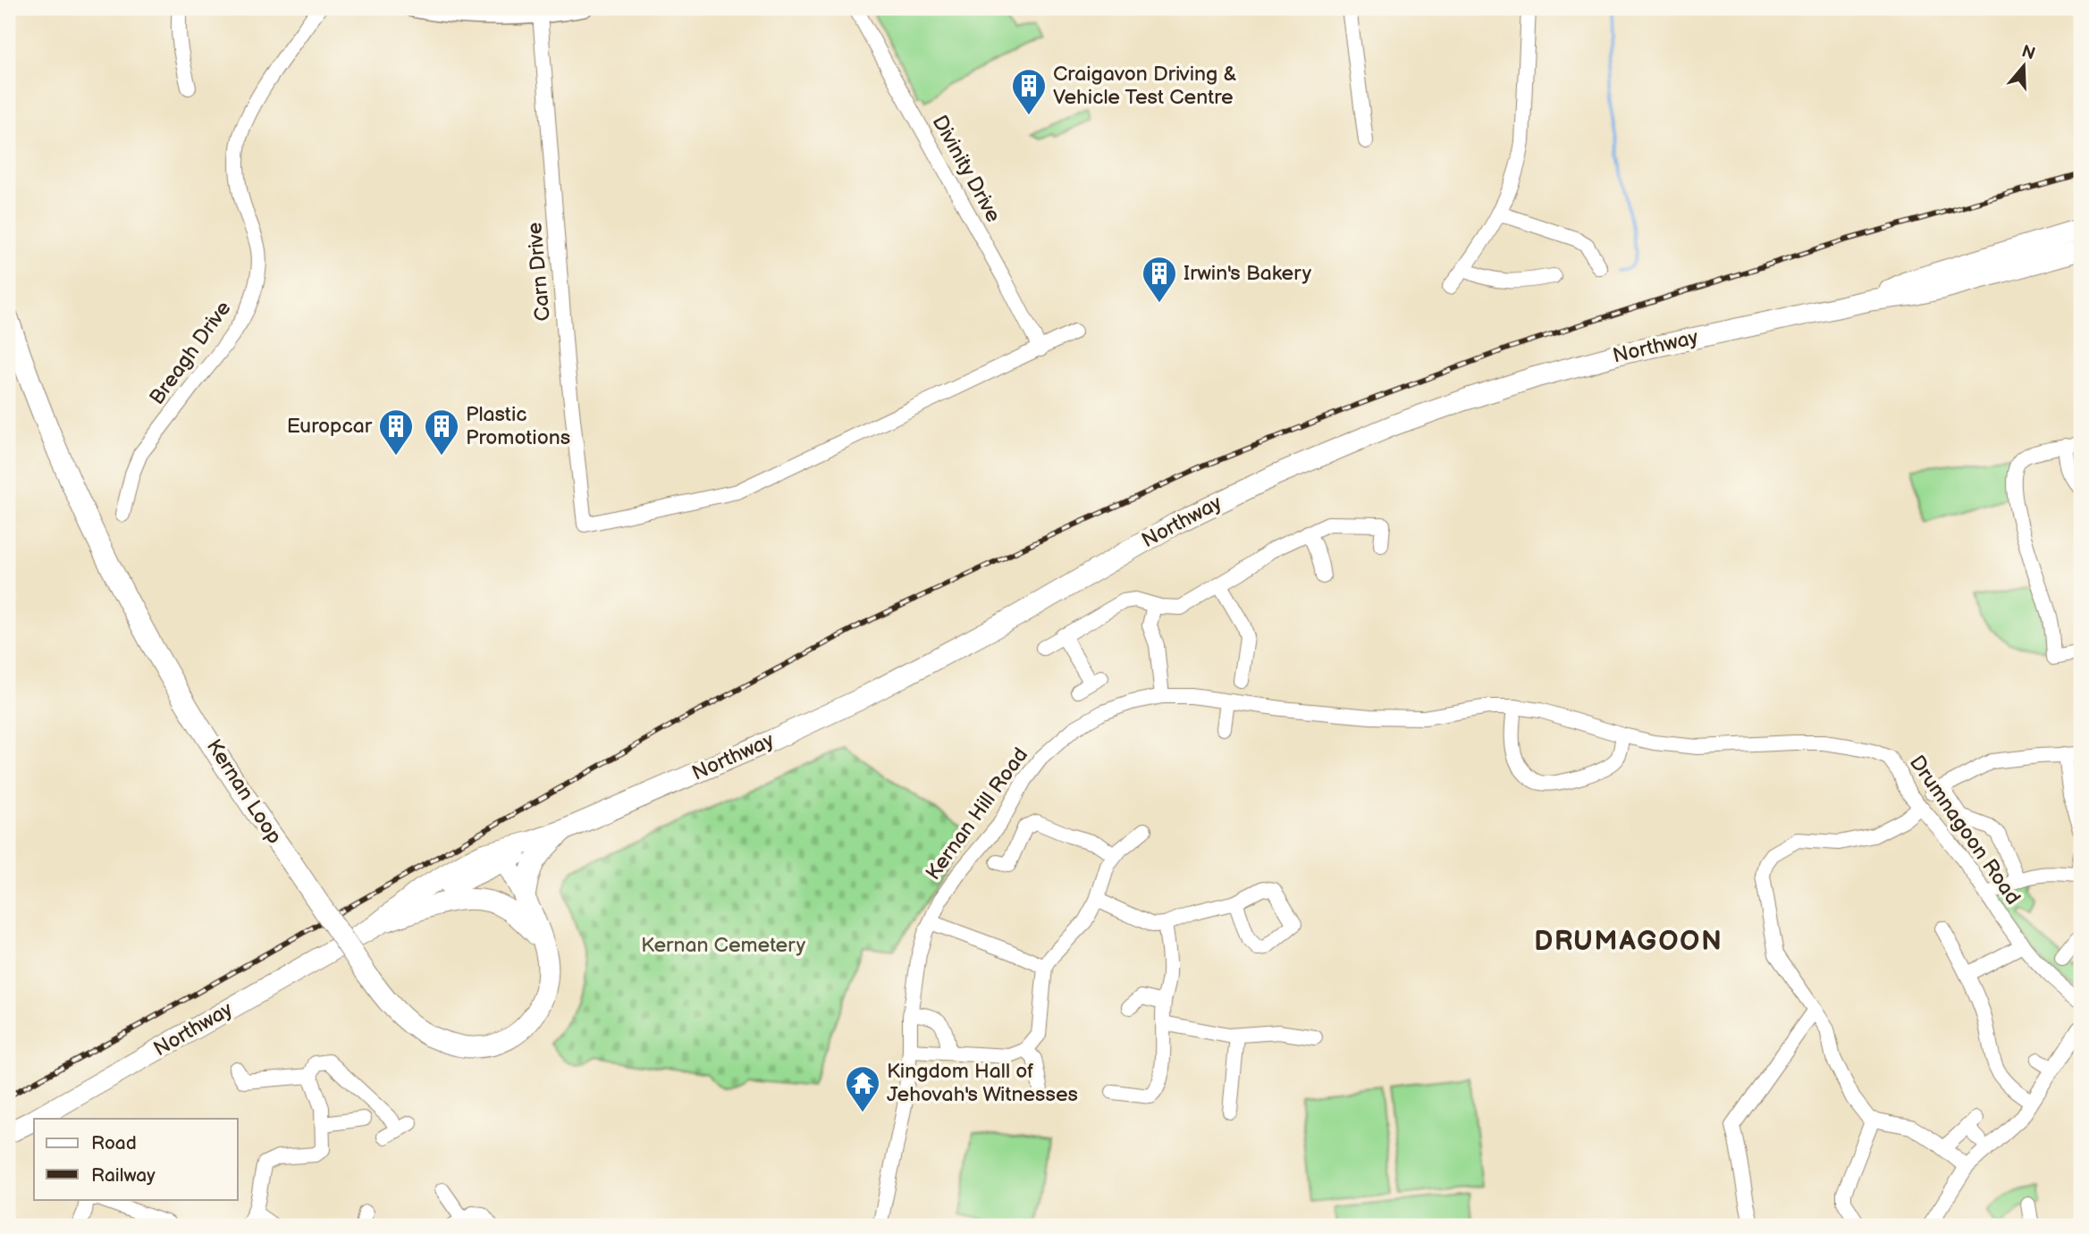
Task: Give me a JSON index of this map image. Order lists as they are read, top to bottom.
{
  "streets": {
    "highway": ["Northway", "Kernan Loop"],
    "street": [
      "Divinity Drive",
      "Carn Drive",
      "Breagh Drive",
      "Kernan Hill Road",
      "Drumnagoon Road"
    ]
  },
  "crossings": [
    ["Divinity Drive", "Carn Drive"],
    ["Northway", "Kernan Loop"],
    ["Kernan Hill Road", "Drumnagoon Road"]
  ],
  "districts": ["DRUMAGOON"],
  "parks": ["Kernan Cemetery"],
  "places": {
    "building": [
      "Craigavon Driving & Vehicle Test Centre",
      "Irwin's Bakery",
      "Europcar",
      "Plastic Promotions"
    ],
    "temple": ["Kingdom Hall of Jehovah's Witnesses"]
  },
  "legend": ["Road", "Railway"],
  "north": "top"
}
